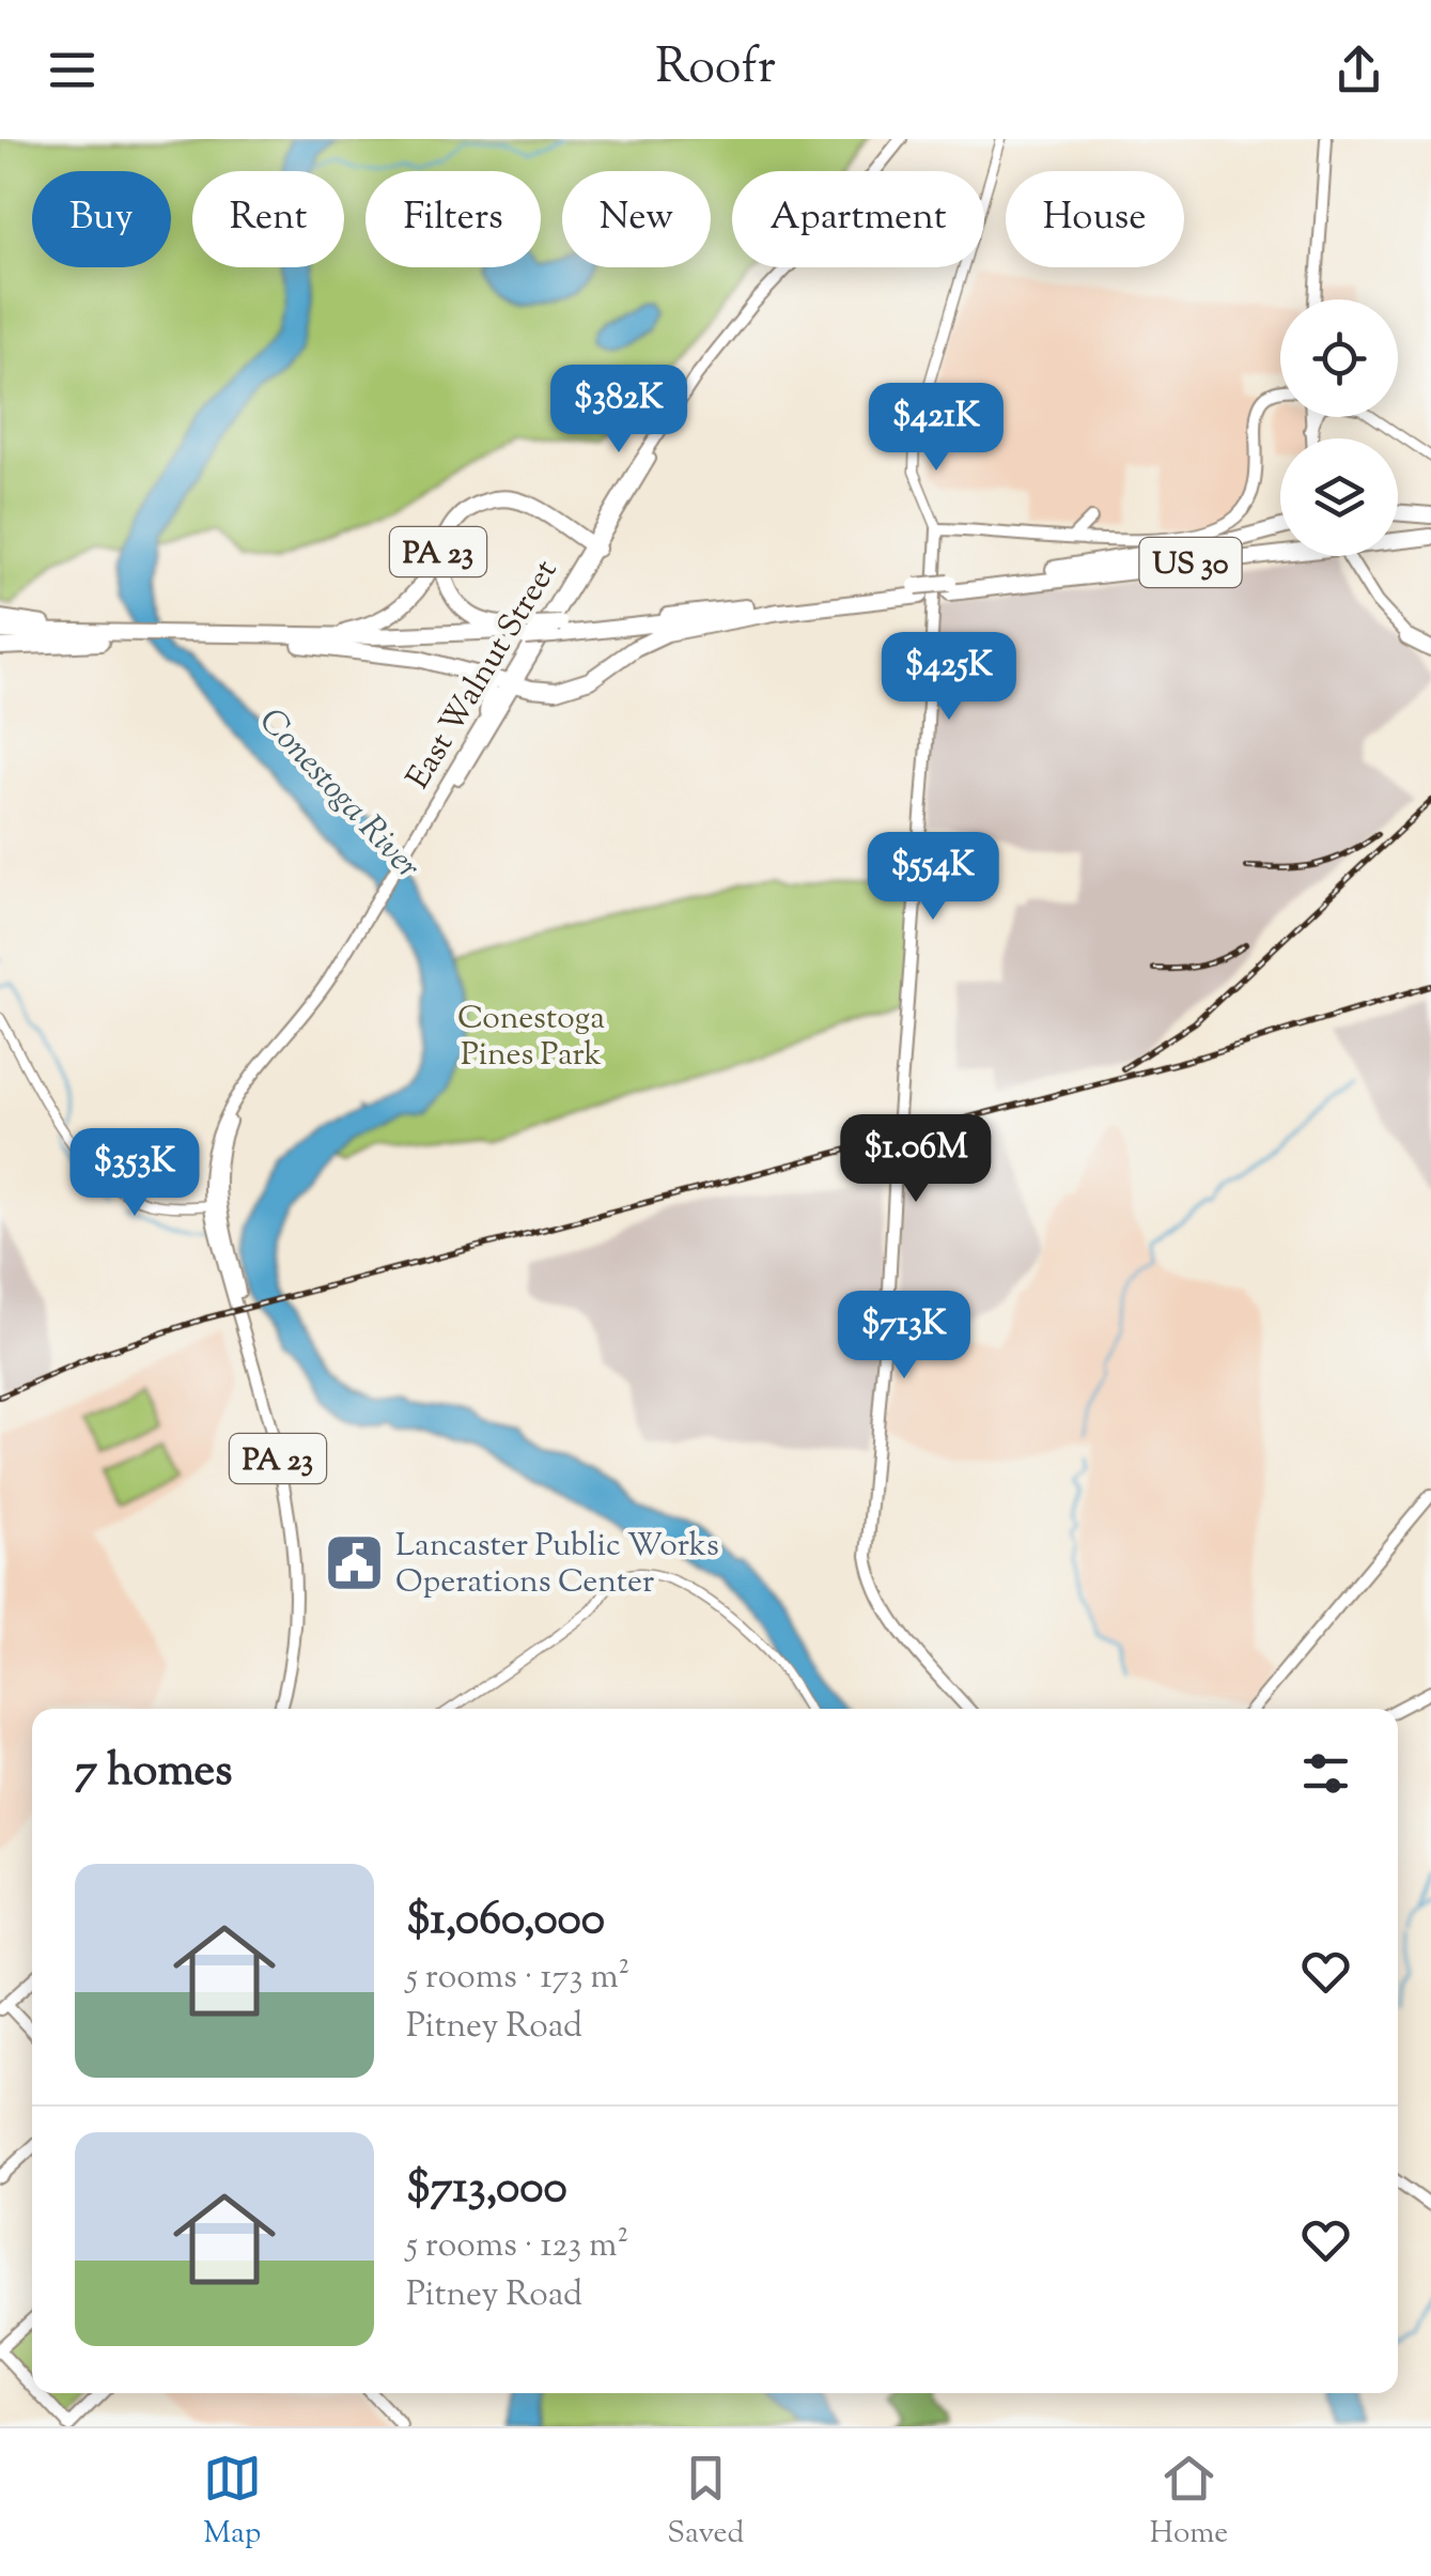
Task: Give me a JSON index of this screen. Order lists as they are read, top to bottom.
{
  "streets": {
    "highway": ["PA 23", "US 30"],
    "main road": ["East Walnut Street"]
  },
  "crossings": [
    ["PA 23", "US 30"],
    ["PA 23", "East Walnut Street"]
  ],
  "water": ["Conestoga River"],
  "parks": ["Conestoga Pines Park"],
  "places": {
    "public building": ["Lancaster Public Works Operations Center"]
  },
  "page": {
    "header": "Roofr",
    "chip": [
      "Buy",
      "Rent",
      "Filters",
      "New",
      "Apartment",
      "House"
    ],
    "price": [
      "$382K",
      "$421K",
      "$425K",
      "$554K",
      "$1.06M",
      "$353K",
      "$713K"
    ],
    "heading": "7 homes",
    "list": [
      {
        "name": "$1,060,000",
        "note": "5 rooms · 173 m² · Pitney Road"
      },
      {
        "name": "$713,000",
        "note": "5 rooms · 123 m² · Pitney Road"
      }
    ],
    "tabs": ["Map", "Saved", "Home"]
  }
}
